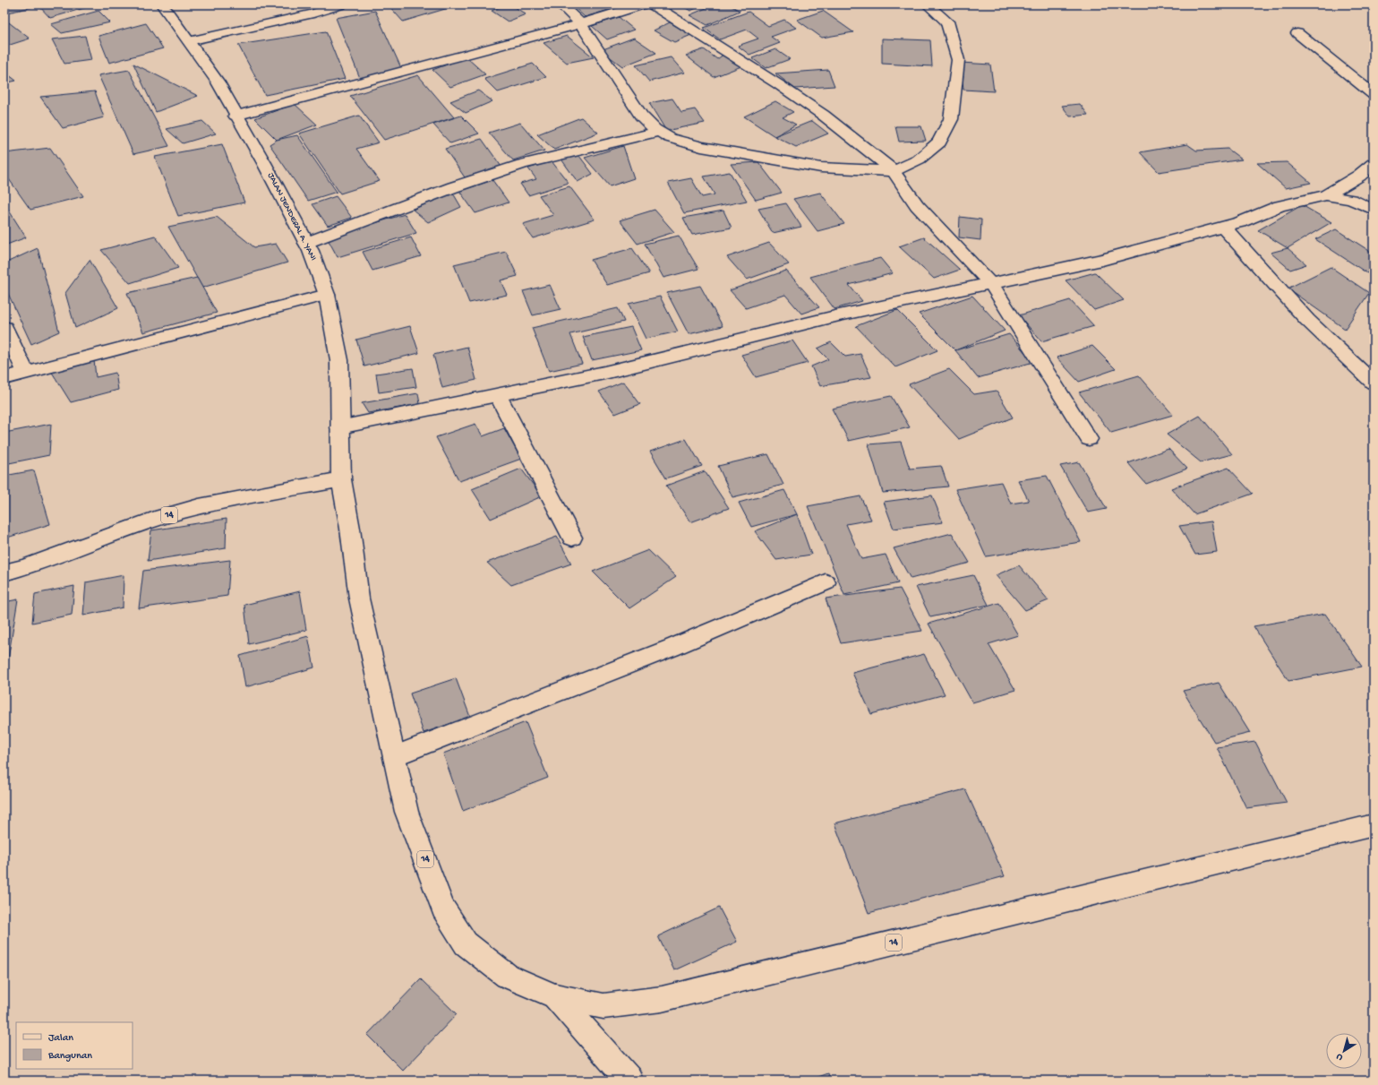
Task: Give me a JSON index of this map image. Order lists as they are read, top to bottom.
{
  "streets": {
    "main road": ["JALAN JENDERAL A. YANI", "14"]
  },
  "crossings": [
    ["JALAN JENDERAL A. YANI", "14"]
  ],
  "legend": ["Jalan", "Bangunan"],
  "north": "bottom left"
}
